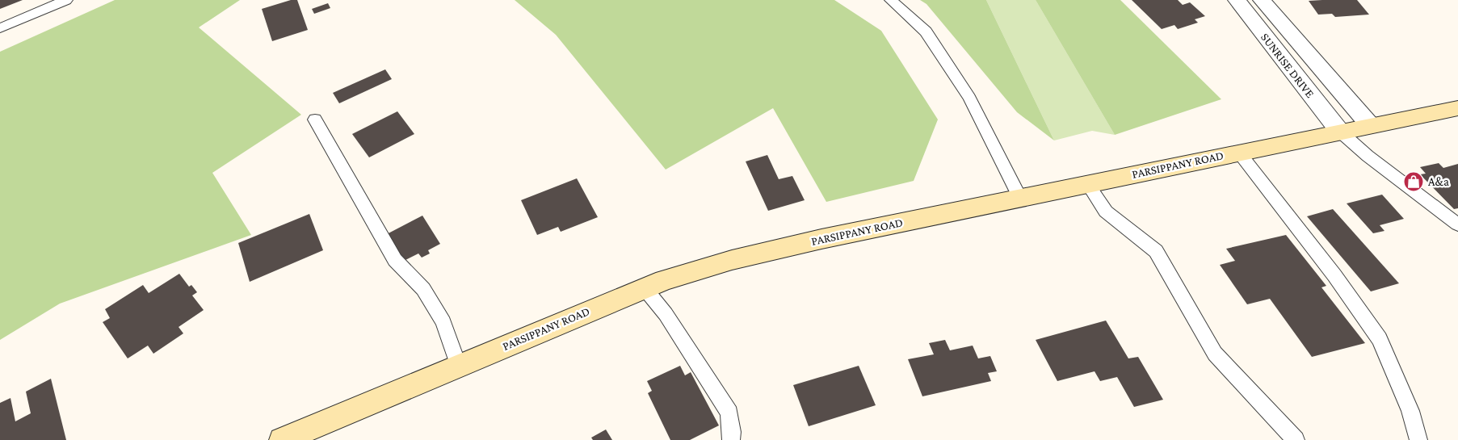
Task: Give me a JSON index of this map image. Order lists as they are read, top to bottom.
{
  "streets": {
    "main road": ["PARSIPPANY ROAD"],
    "street": ["SUNRISE DRIVE"]
  },
  "crossings": [
    ["SUNRISE DRIVE", "PARSIPPANY ROAD"]
  ],
  "places": {
    "shop": ["A&a"]
  }
}
